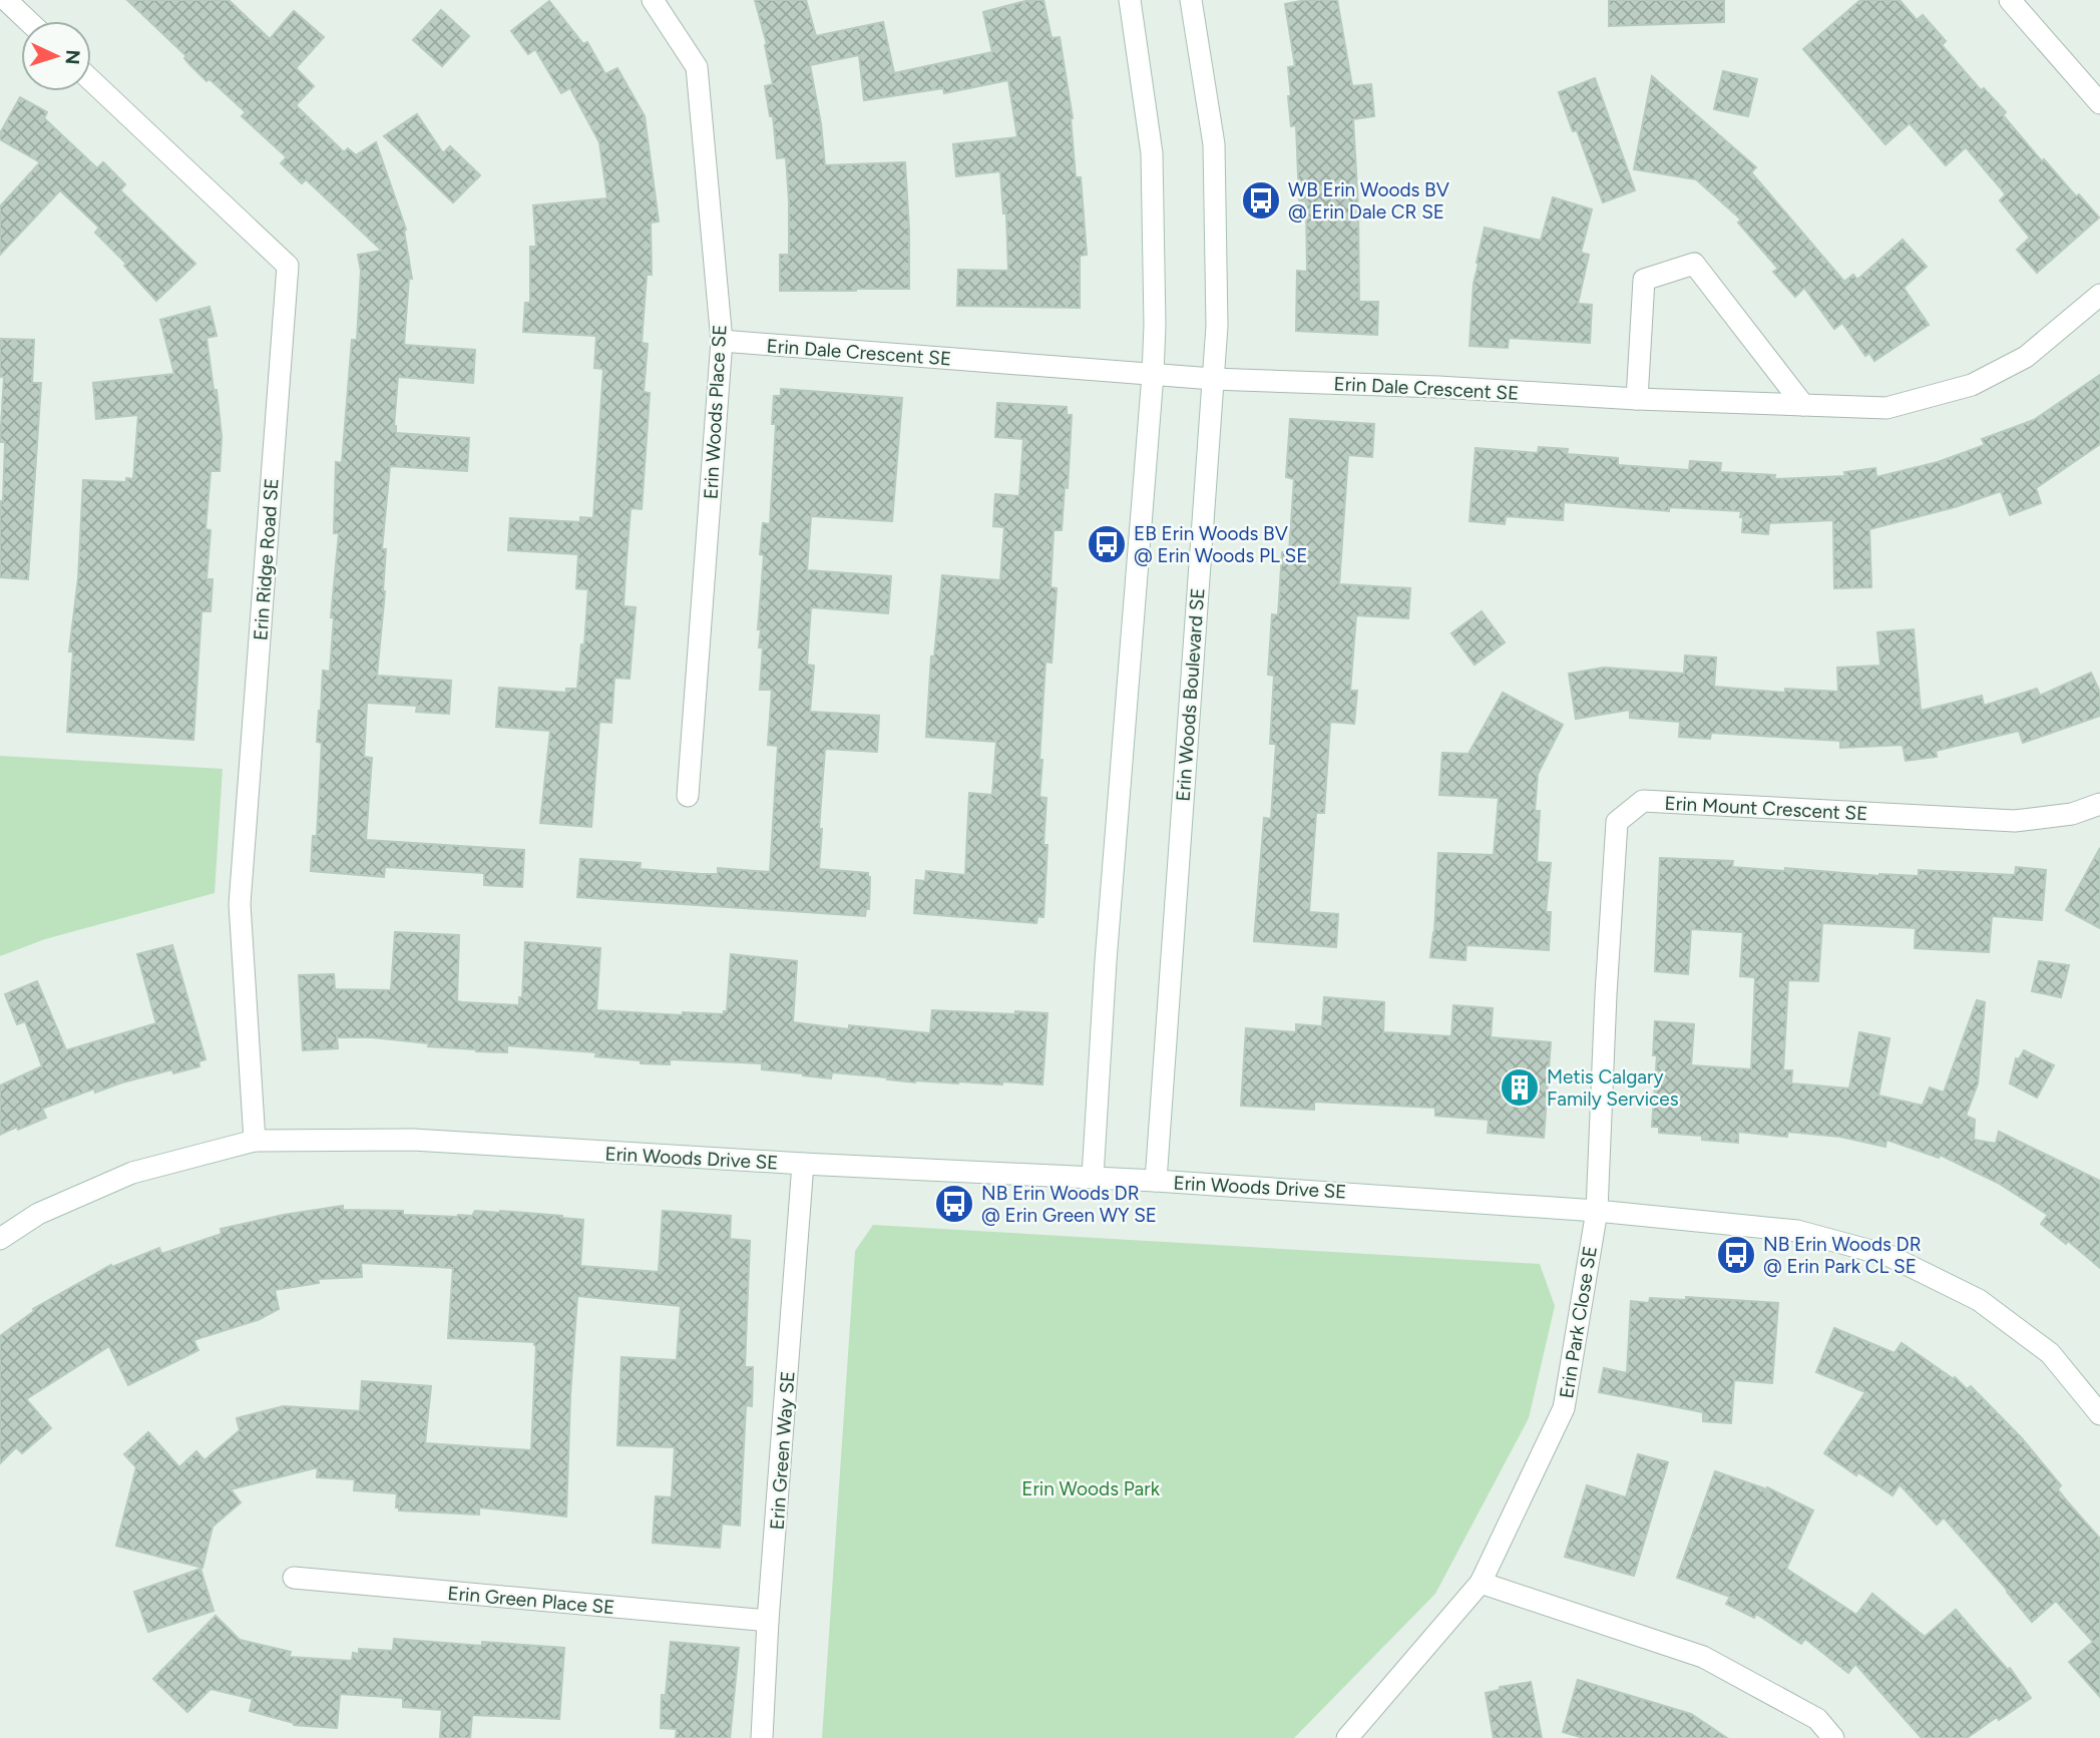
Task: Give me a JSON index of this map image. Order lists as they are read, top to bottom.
{
  "streets": {
    "street": [
      "Erin Dale Crescent SE",
      "Erin Woods Place SE",
      "Erin Ridge Road SE",
      "Erin Woods Boulevard SE",
      "Erin Mount Crescent SE",
      "Erin Woods Drive SE",
      "Erin Park Close SE",
      "Erin Green Way SE",
      "Erin Green Place SE"
    ]
  },
  "crossings": [
    ["Erin Dale Crescent SE", "Erin Woods Place SE"],
    ["Erin Dale Crescent SE", "Erin Woods Boulevard SE"],
    ["Erin Ridge Road SE", "Erin Woods Drive SE"],
    ["Erin Woods Boulevard SE", "Erin Woods Drive SE"],
    ["Erin Mount Crescent SE", "Erin Woods Drive SE"],
    ["Erin Mount Crescent SE", "Erin Park Close SE"],
    ["Erin Woods Drive SE", "Erin Park Close SE"],
    ["Erin Woods Drive SE", "Erin Green Way SE"],
    ["Erin Green Way SE", "Erin Green Place SE"]
  ],
  "parks": ["Erin Woods Park"],
  "places": {
    "bus stop": [
      "WB Erin Woods BV @ Erin Dale CR SE",
      "EB Erin Woods BV @ Erin Woods PL SE",
      "NB Erin Woods DR @ Erin Green WY SE",
      "NB Erin Woods DR @ Erin Park CL SE"
    ],
    "building": ["Metis Calgary Family Services"]
  },
  "north": "right"
}
